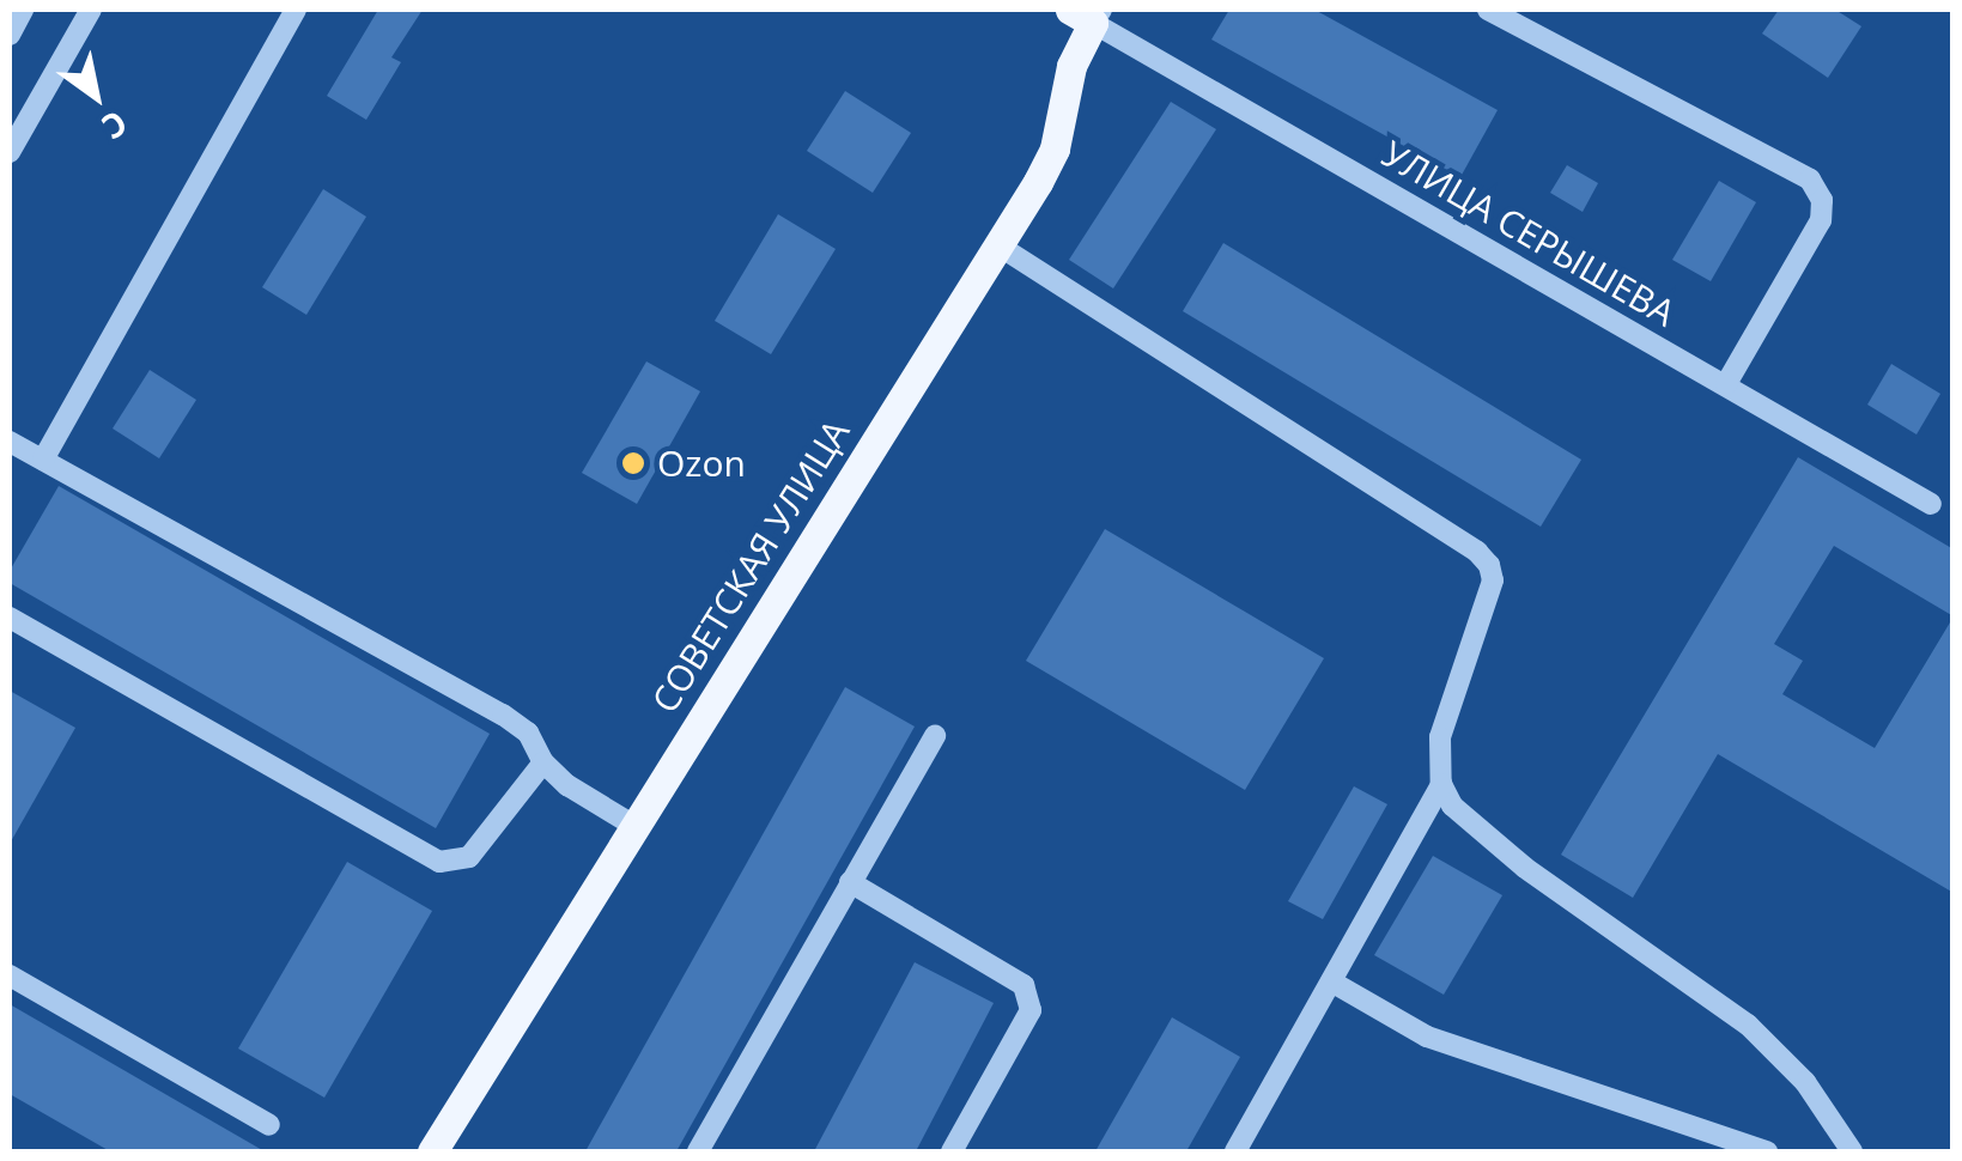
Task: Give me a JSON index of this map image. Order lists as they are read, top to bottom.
{
  "streets": {
    "main road": ["СОВЕТСКАЯ УЛИЦА"],
    "street": ["УЛИЦА СЕРЫШЕВА"]
  },
  "crossings": [
    ["УЛИЦА СЕРЫШЕВА", "СОВЕТСКАЯ УЛИЦА"]
  ],
  "places": ["Ozon"],
  "north": "bottom right"
}
